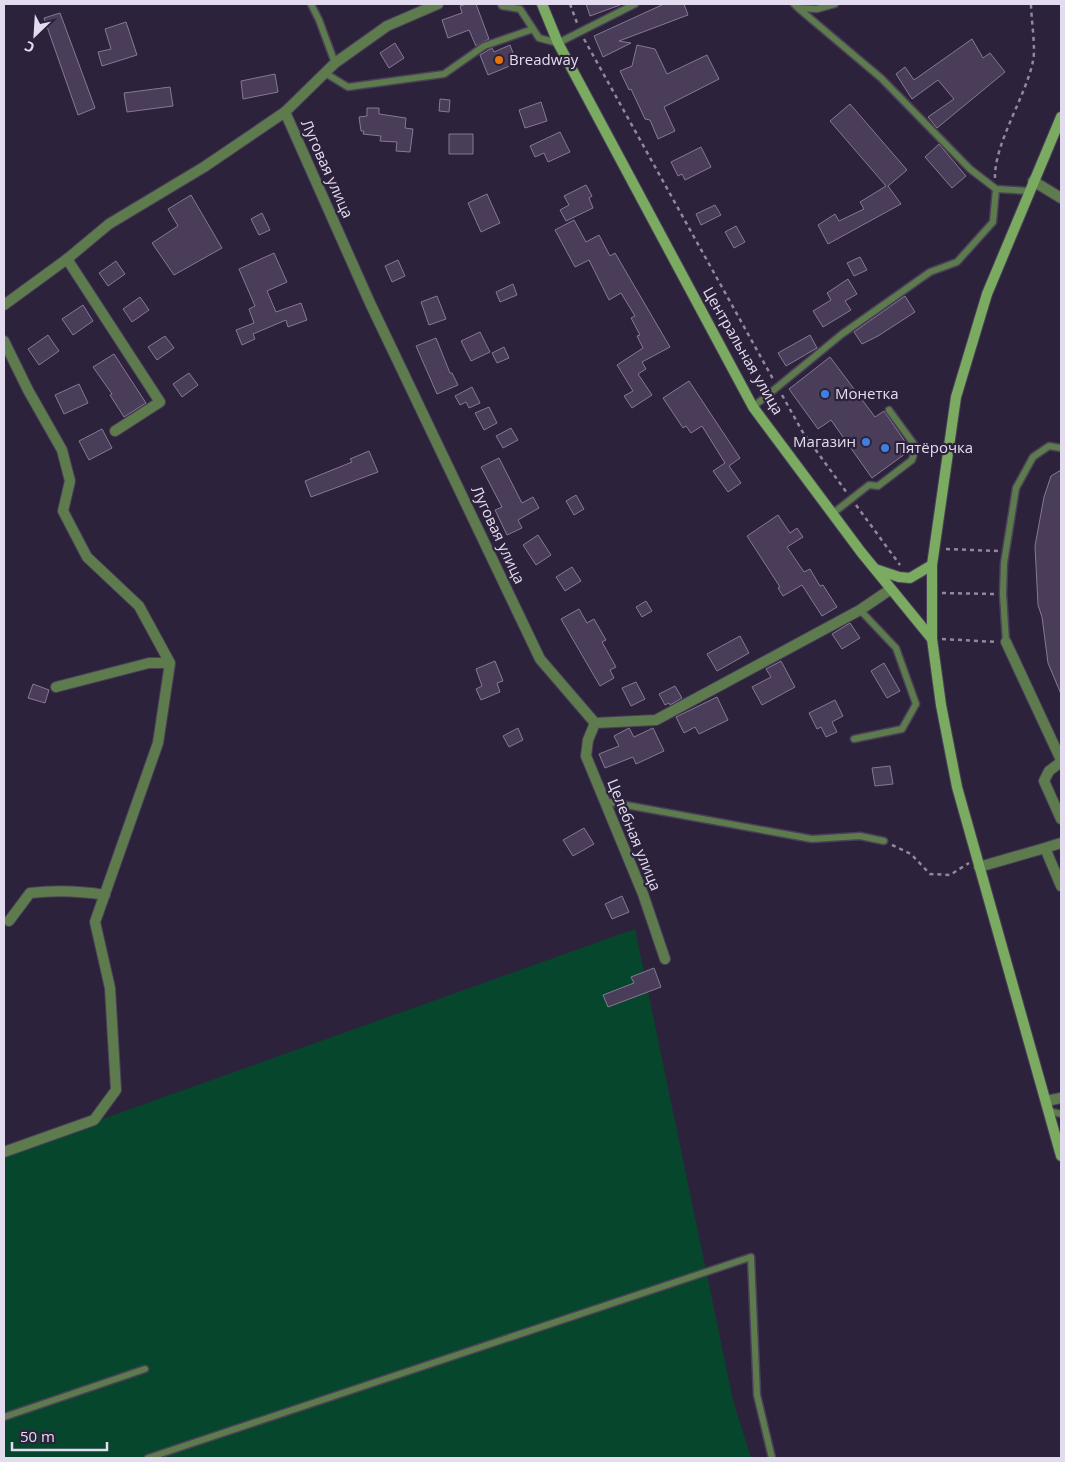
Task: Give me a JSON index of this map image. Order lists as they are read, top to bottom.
{
  "streets": {
    "main road": ["Центральная улица"],
    "street": ["Луговая улица", "Целебная улица"]
  },
  "crossings": [
    ["Луговая улица", "Целебная улица"]
  ],
  "places": [
    "Breadway",
    "Монетка",
    "Магазин",
    "Пятёрочка"
  ],
  "scale_bar": "50 m",
  "north": "bottom left"
}
